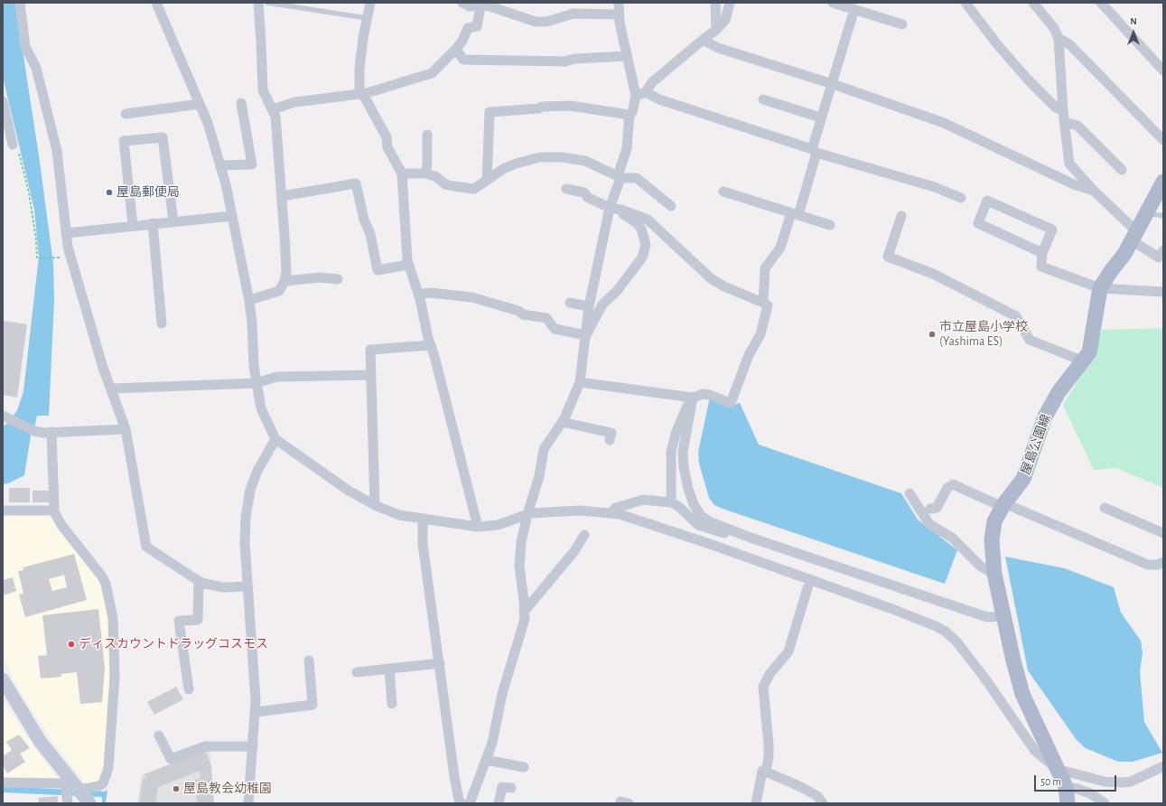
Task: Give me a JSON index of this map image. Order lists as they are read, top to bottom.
{
  "streets": {
    "main road": ["屋島公園線"]
  },
  "places": [
    "屋島郵便局",
    "市立屋島小学校 (Yashima ES)",
    "ディスカウントドラッグコスモス",
    "屋島教会幼稚園"
  ],
  "scale_bar": "50 m",
  "north": "top"
}
